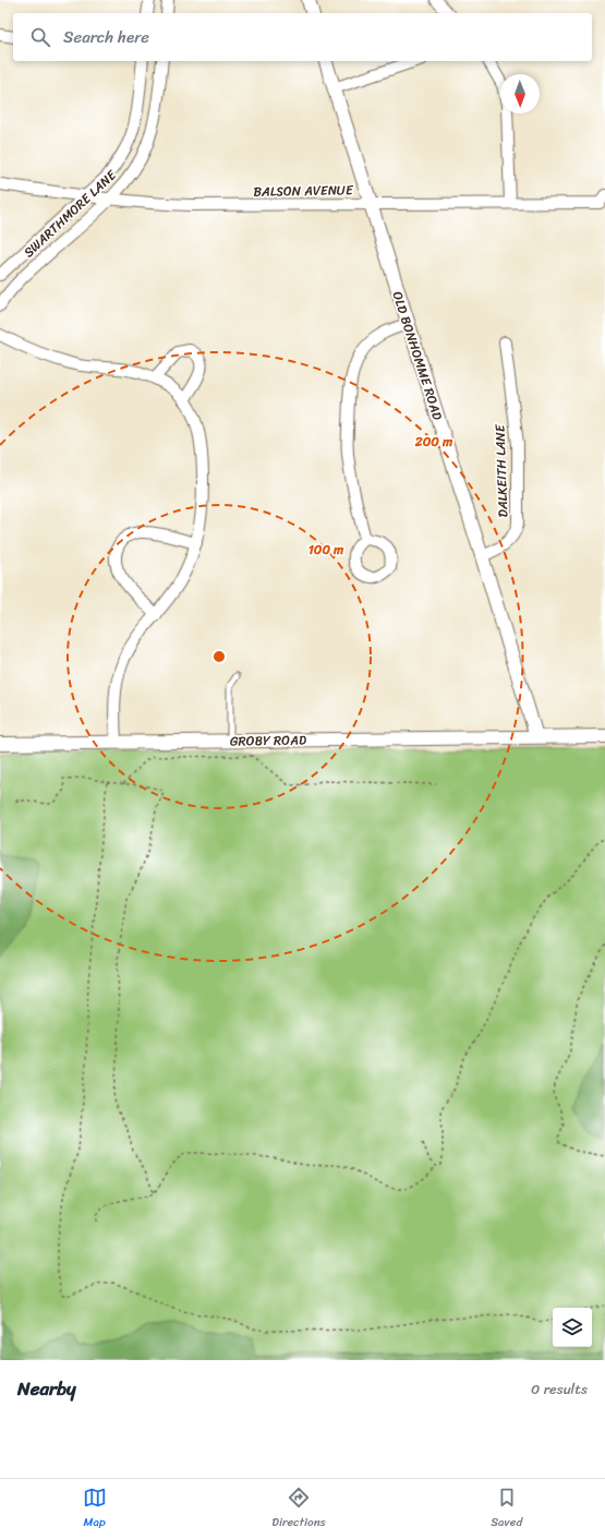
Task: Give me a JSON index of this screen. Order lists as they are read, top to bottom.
{
  "streets": {
    "street": [
      "BALSON AVENUE",
      "SWARTHMORE LANE",
      "OLD BONHOMME ROAD",
      "DALKEITH LANE",
      "GROBY ROAD"
    ]
  },
  "crossings": [
    ["BALSON AVENUE", "SWARTHMORE LANE"],
    ["BALSON AVENUE", "OLD BONHOMME ROAD"],
    ["OLD BONHOMME ROAD", "DALKEITH LANE"],
    ["OLD BONHOMME ROAD", "GROBY ROAD"]
  ],
  "north": "bottom",
  "page": {
    "search": "Search here",
    "heading": ["Nearby", "0 results"],
    "nav": ["Map", "Directions", "Saved"]
  },
  "rings": ["200 m", "100 m"]
}
